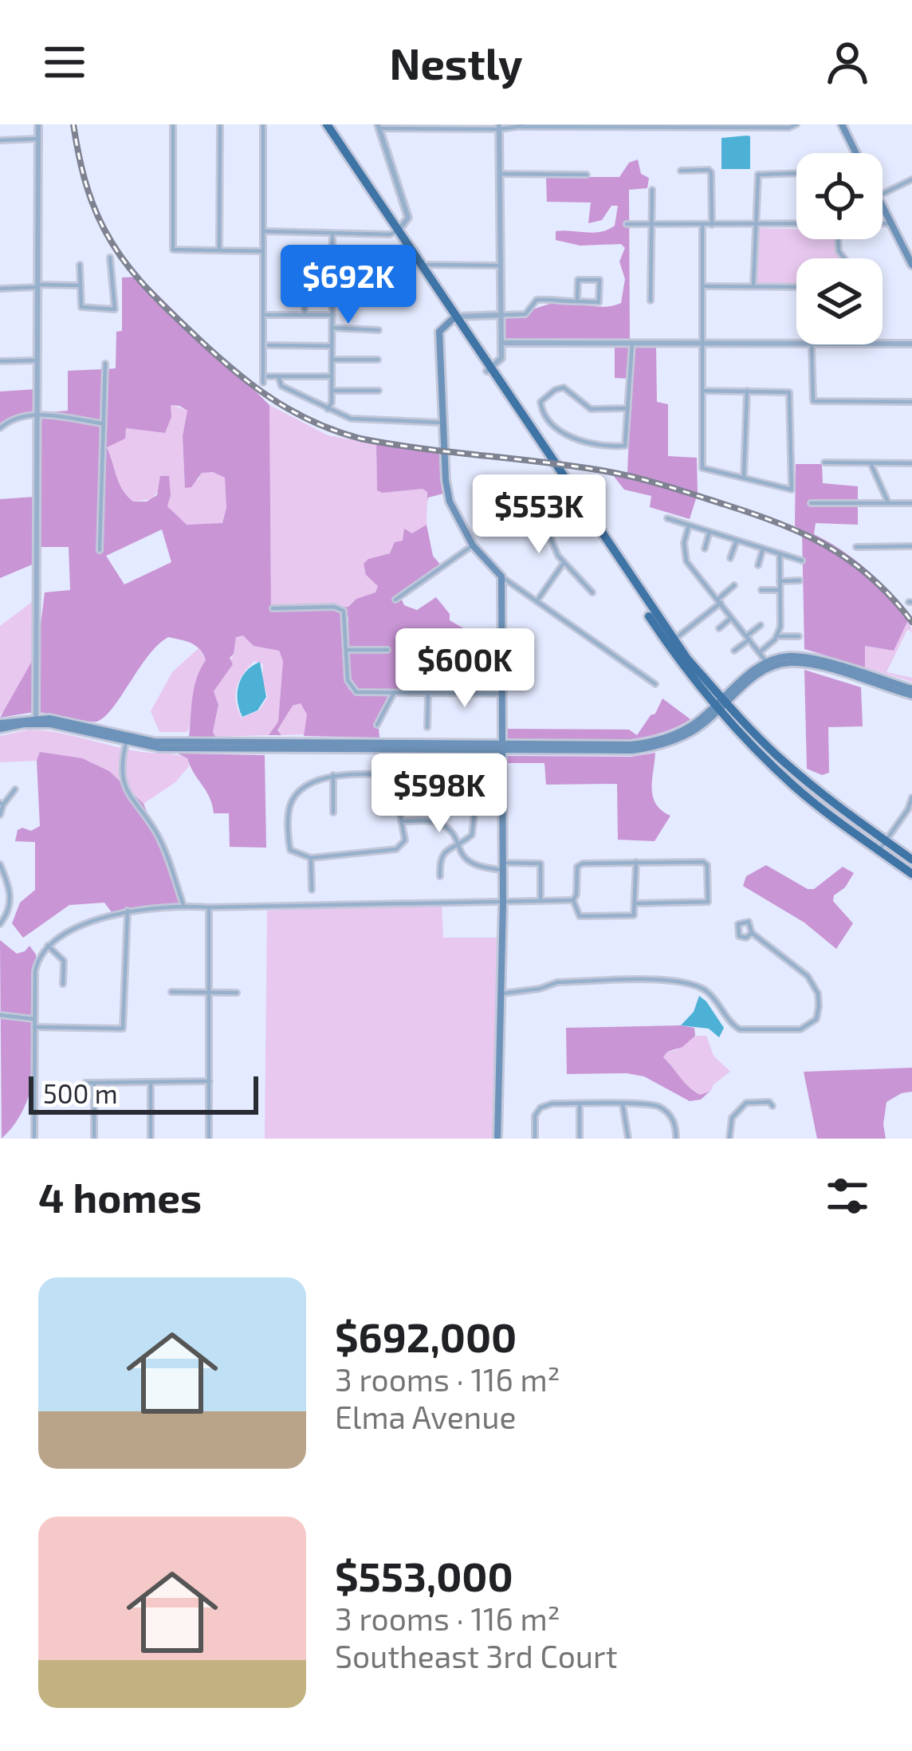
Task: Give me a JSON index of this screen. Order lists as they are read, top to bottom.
{
  "scale_bar": "500 m",
  "page": {
    "header": "Nestly",
    "price": [
      "$692K",
      "$553K",
      "$600K",
      "$598K"
    ],
    "scale": "500 m",
    "heading": "4 homes",
    "list": [
      {
        "name": "$692,000",
        "note": "3 rooms · 116 m² · Elma Avenue"
      },
      {
        "name": "$553,000",
        "note": "3 rooms · 116 m² · Southeast 3rd Court"
      }
    ]
  }
}
